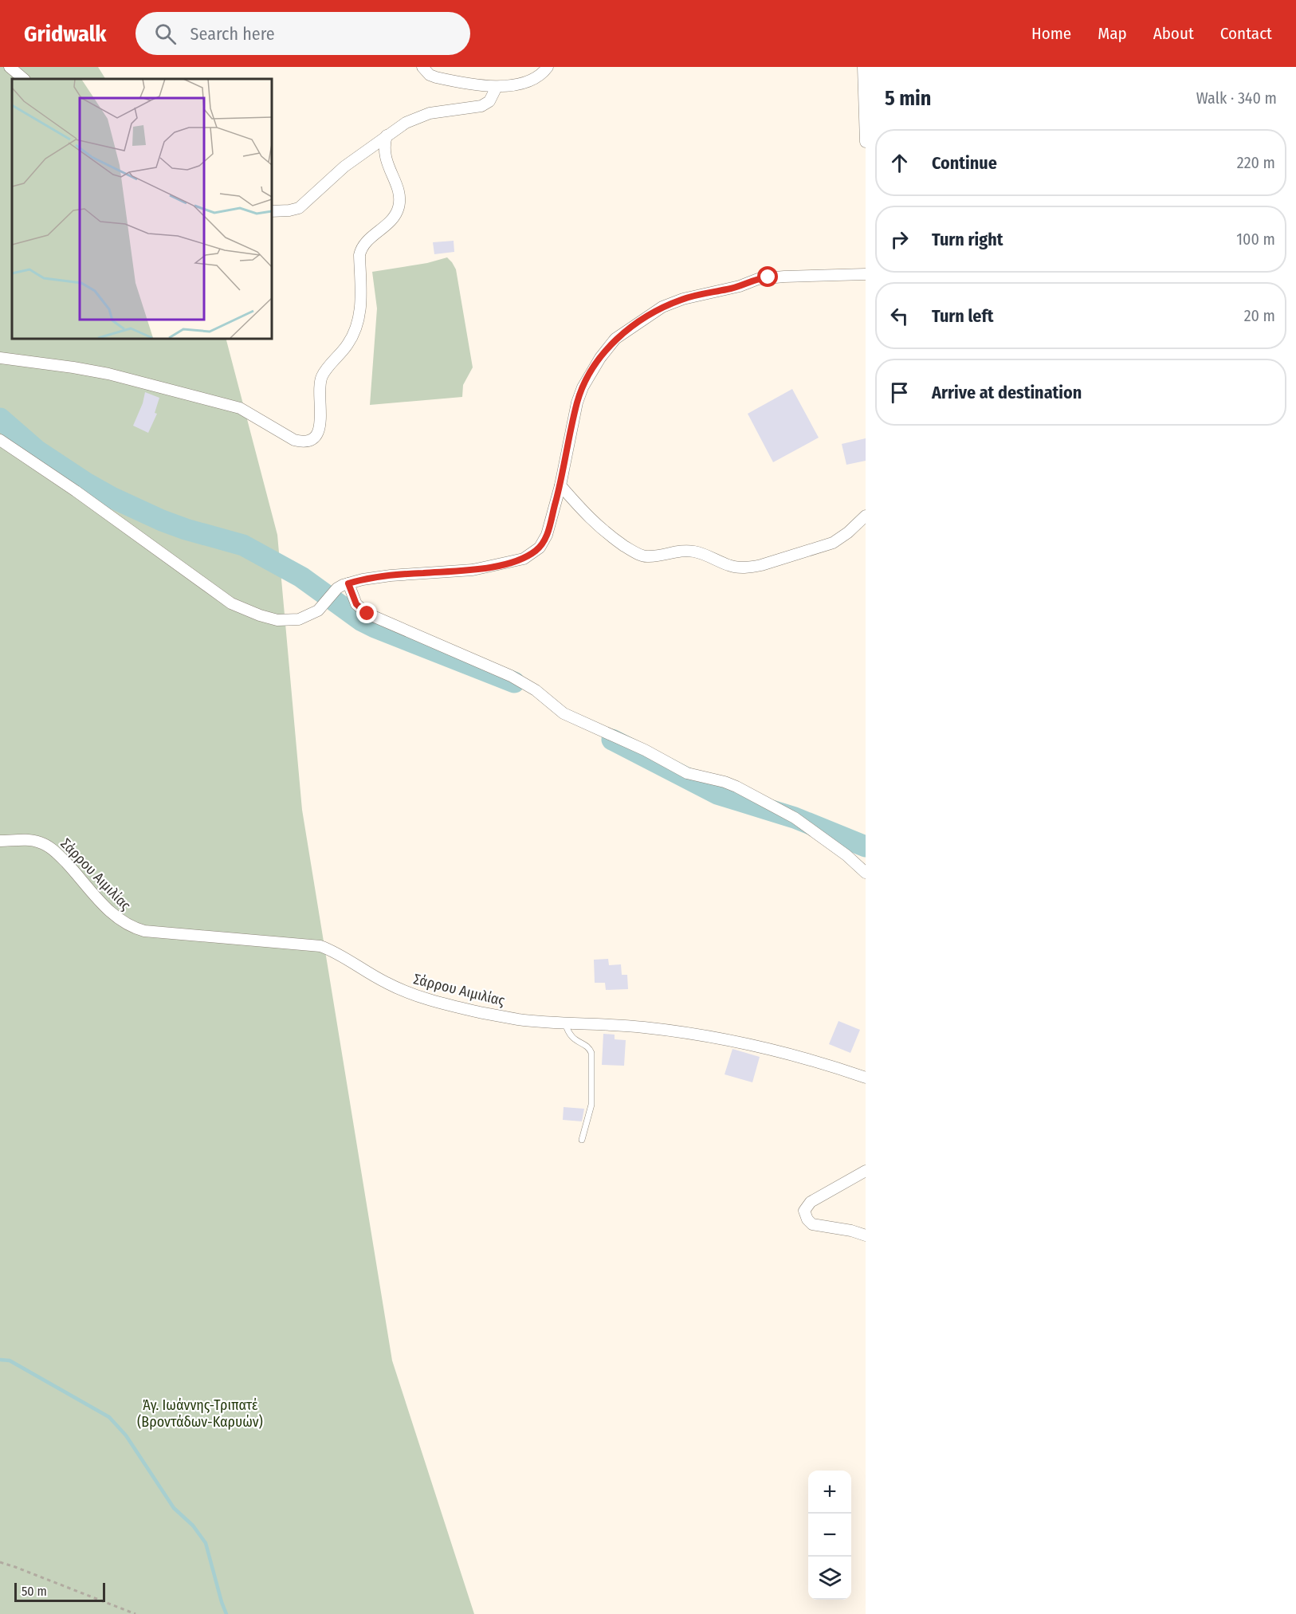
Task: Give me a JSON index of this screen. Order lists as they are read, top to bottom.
{
  "streets": {
    "street": ["Σάρρου Αιμιλίας"]
  },
  "parks": ["Άγ. Ιωάννης-Τριπατέ (Βροντάδων-Καρυών)"],
  "scale_bar": "50 m",
  "page": {
    "header": "Gridwalk",
    "search": "Search here",
    "nav": [
      "Home",
      "Map",
      "About",
      "Contact"
    ],
    "heading": ["5 min", "Walk · 340 m"],
    "list": [
      ["Continue", "220 m"],
      ["Turn right", "100 m"],
      ["Turn left", "20 m"],
      "Arrive at destination"
    ],
    "map_buttons": ["+", "−"],
    "scale": "50 m"
  }
}
